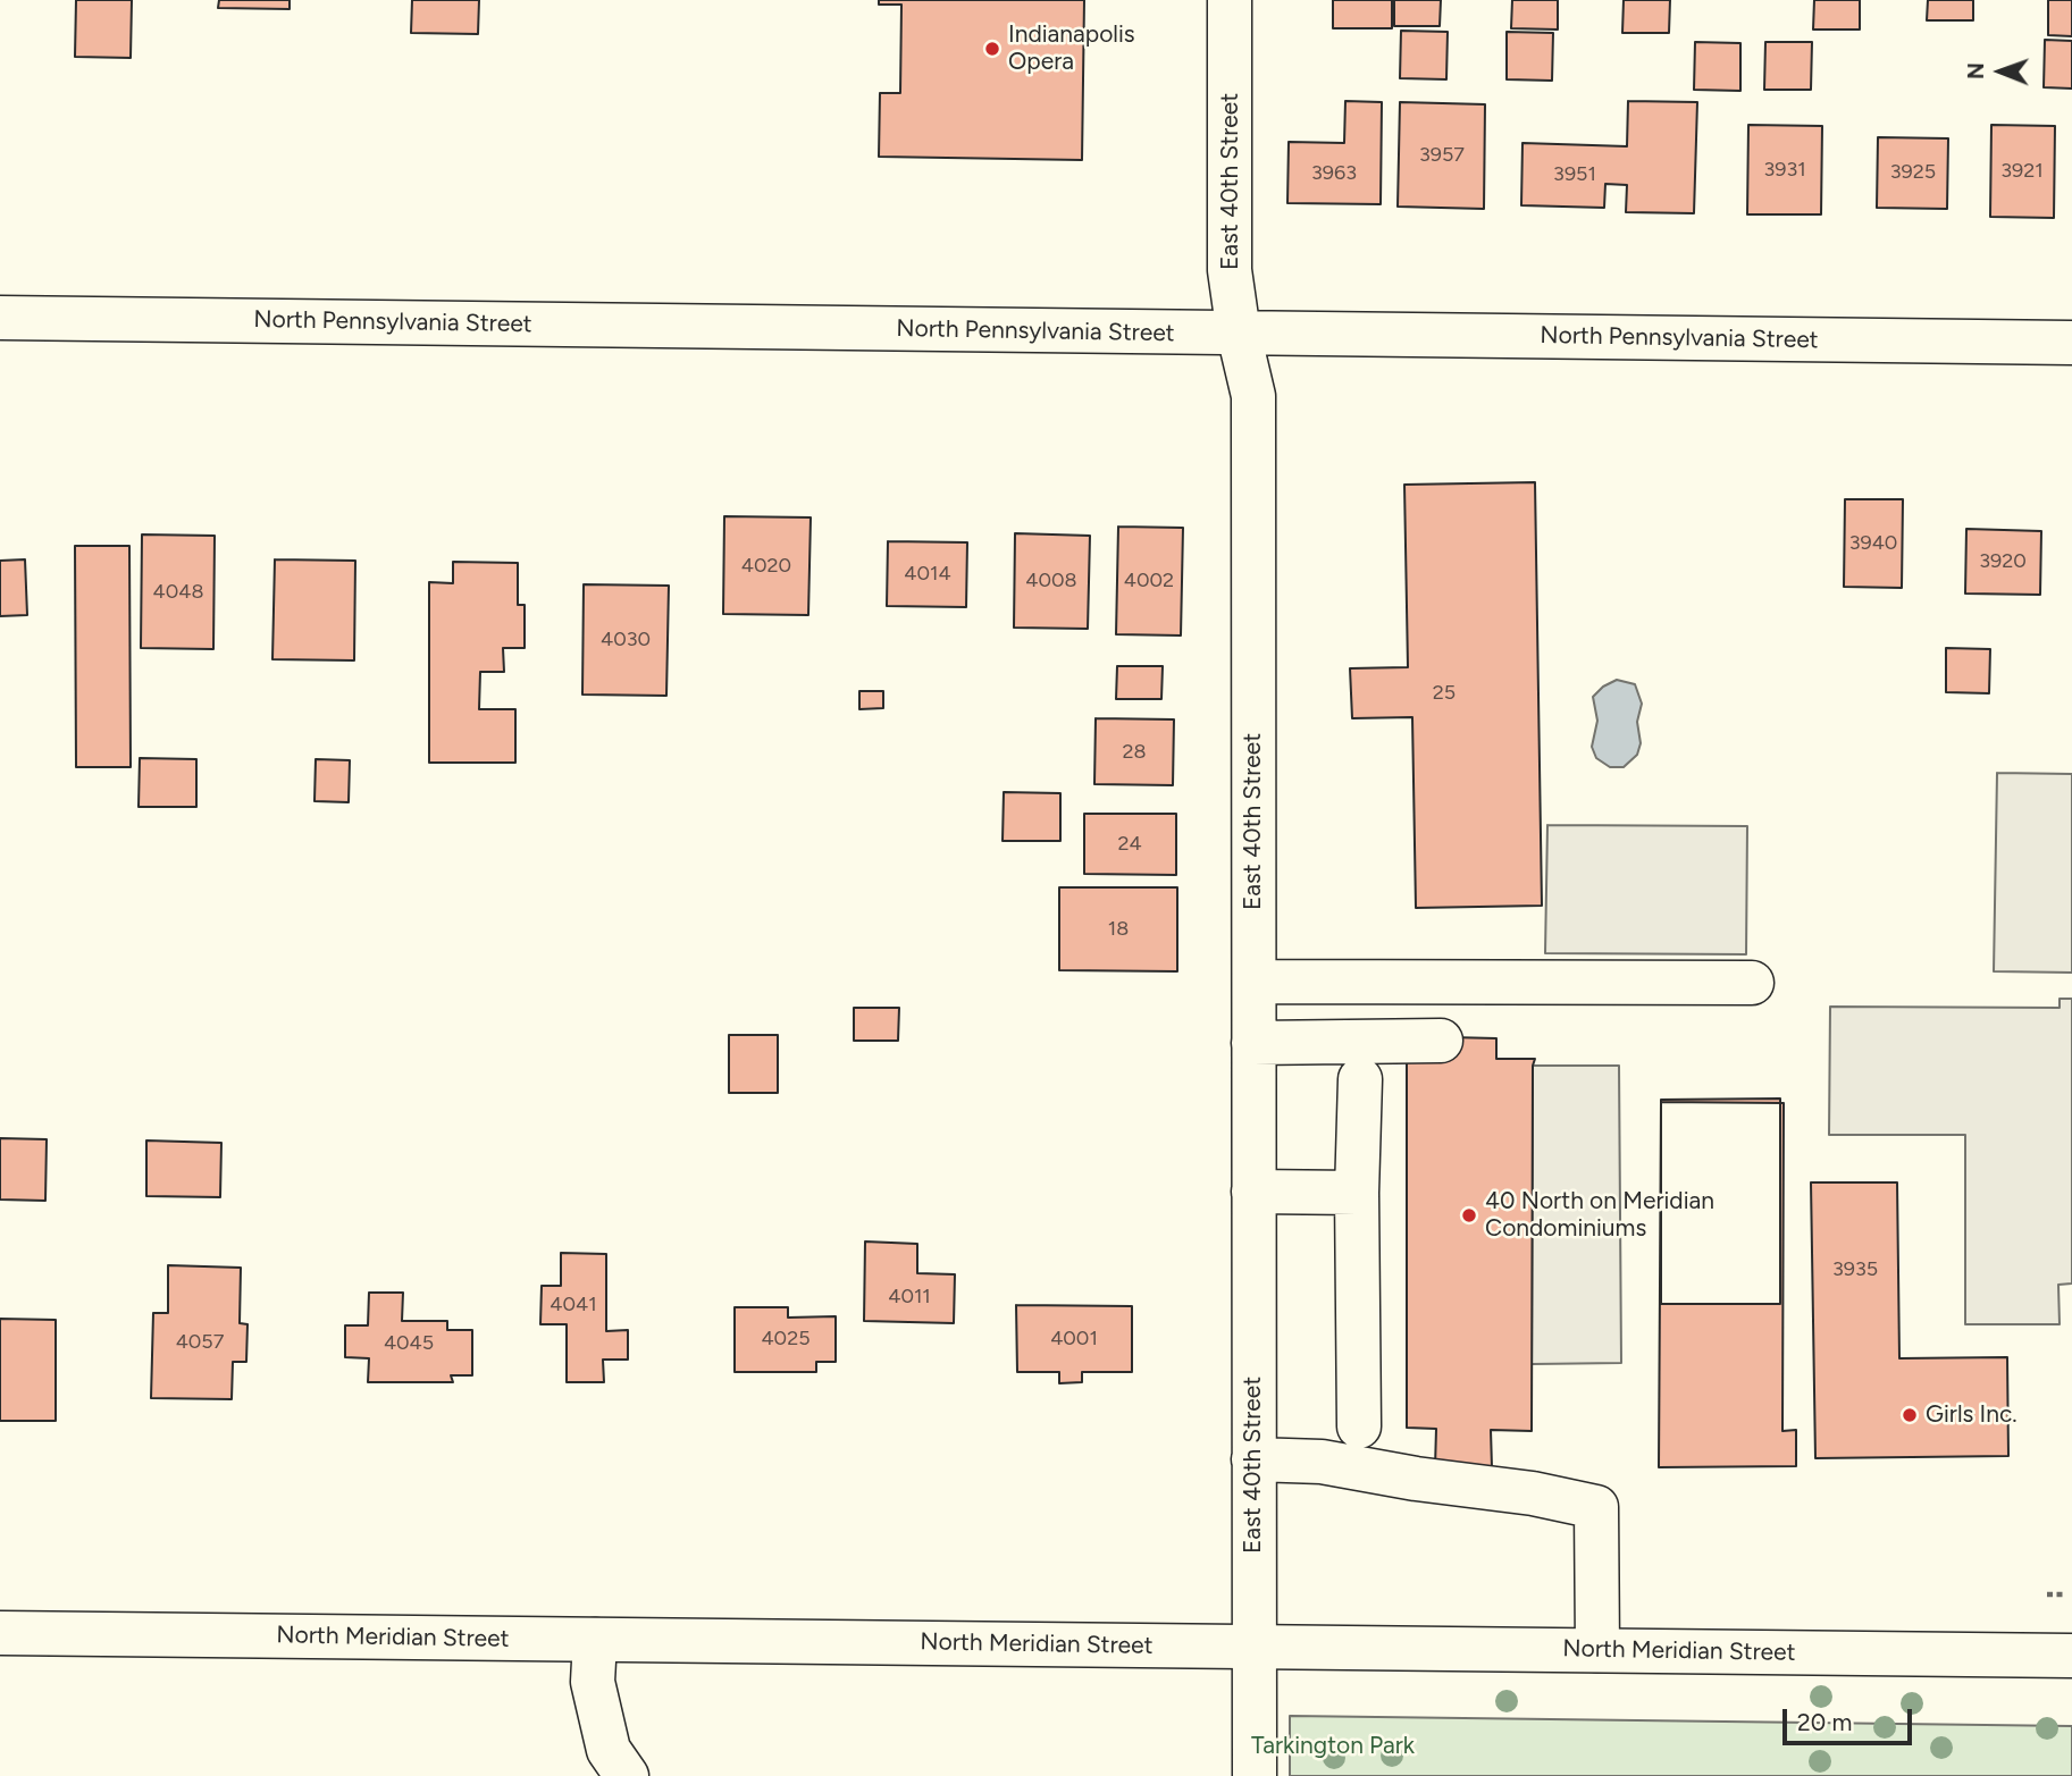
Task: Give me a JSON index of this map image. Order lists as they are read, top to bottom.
{
  "streets": {
    "street": ["East 40th Street", "North Pennsylvania Street", "North Meridian Street"]
  },
  "crossings": [
    ["East 40th Street", "North Pennsylvania Street"],
    ["East 40th Street", "North Meridian Street"]
  ],
  "parks": ["Tarkington Park"],
  "places": ["Indianapolis Opera", "40 North on Meridian Condominiums", "Girls Inc."],
  "house_numbers": [
    "3957",
    "3931",
    "3921",
    "3925",
    "3963",
    "3951",
    "3940",
    "3920",
    "4020",
    "4014",
    "4008",
    "4002",
    "4048",
    "4030",
    "25",
    "28",
    "24",
    "18",
    "3935",
    "4011",
    "4041",
    "4025",
    "4001",
    "4057",
    "4045"
  ],
  "scale_bar": "20 m",
  "north": "left"
}
